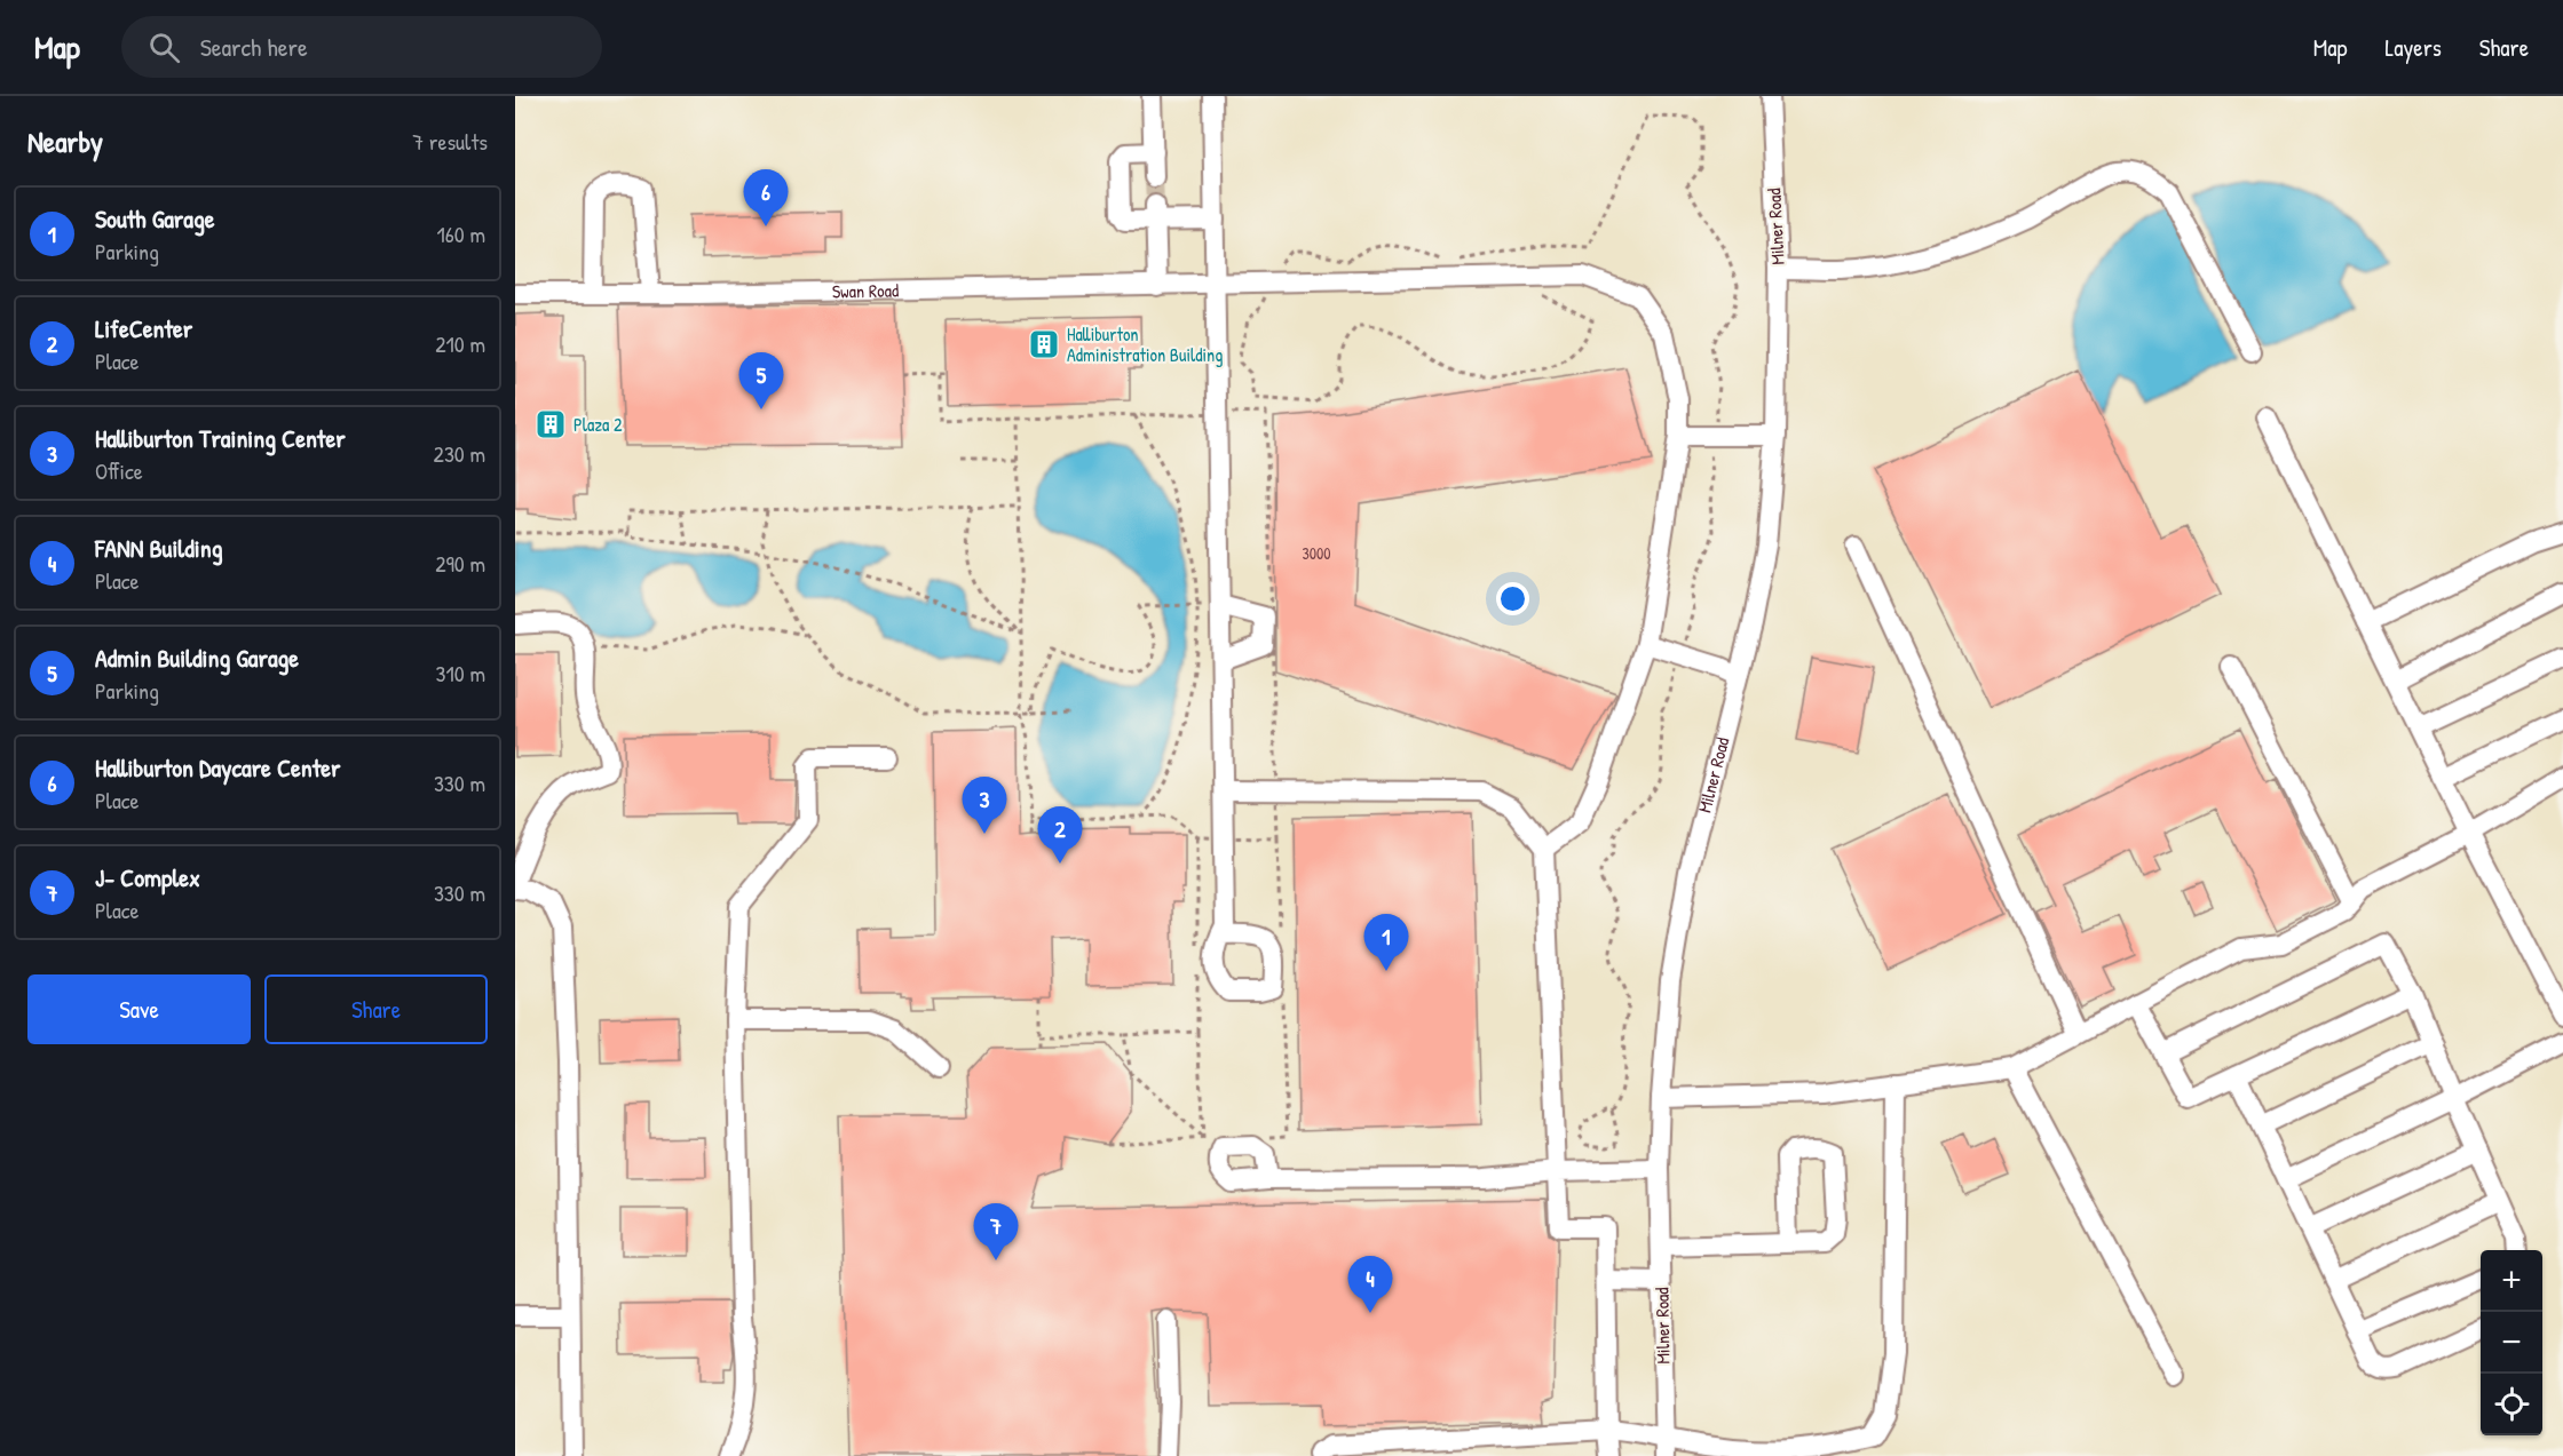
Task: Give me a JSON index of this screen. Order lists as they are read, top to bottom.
{
  "streets": {
    "street": ["Milner Road", "Swan Road"]
  },
  "places": {
    "building": ["Halliburton Administration Building", "Plaza 2"]
  },
  "house_numbers": ["3000"],
  "page": {
    "header": "Map",
    "search": "Search here",
    "nav": ["Map", "Layers", "Share"],
    "heading": ["Nearby", "7 results"],
    "pins": [
      "6",
      "5",
      "3",
      "2",
      "1",
      "7",
      "4"
    ],
    "list": [
      {
        "mark": "1",
        "name": "South Garage",
        "note": "Parking",
        "value": "160 m"
      },
      {
        "mark": "2",
        "name": "LifeCenter",
        "note": "Place",
        "value": "210 m"
      },
      {
        "mark": "3",
        "name": "Halliburton Training Center",
        "note": "Office",
        "value": "230 m"
      },
      {
        "mark": "4",
        "name": "FANN Building",
        "note": "Place",
        "value": "290 m"
      },
      {
        "mark": "5",
        "name": "Admin Building Garage",
        "note": "Parking",
        "value": "310 m"
      },
      {
        "mark": "6",
        "name": "Halliburton Daycare Center",
        "note": "Place",
        "value": "330 m"
      },
      {
        "mark": "7",
        "name": "J- Complex",
        "note": "Place",
        "value": "330 m"
      }
    ],
    "buttons": ["Save", "Share"],
    "map_buttons": ["+", "−"]
  }
}
